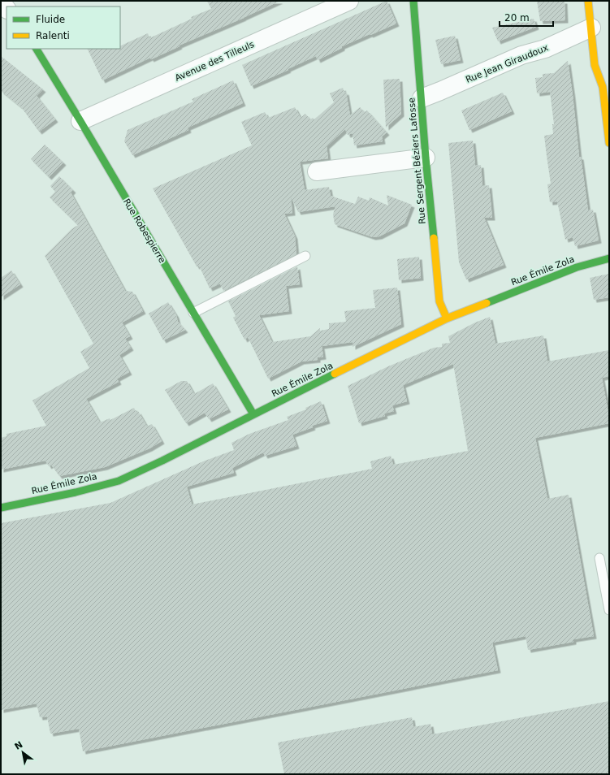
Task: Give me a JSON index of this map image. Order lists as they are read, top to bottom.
{
  "streets": {
    "street": [
      "Avenue des Tilleuls",
      "Rue Jean Giraudoux",
      "Rue Sergent Béziers Lafosse",
      "Rue Robespierre",
      "Rue Émile Zola"
    ]
  },
  "crossings": [
    ["Avenue des Tilleuls", "Rue Robespierre"],
    ["Rue Jean Giraudoux", "Rue Sergent Béziers Lafosse"],
    ["Rue Sergent Béziers Lafosse", "Rue Émile Zola"],
    ["Rue Robespierre", "Rue Émile Zola"]
  ],
  "legend": ["Fluide", "Ralenti"],
  "scale_bar": "20 m",
  "north": "top left"
}
